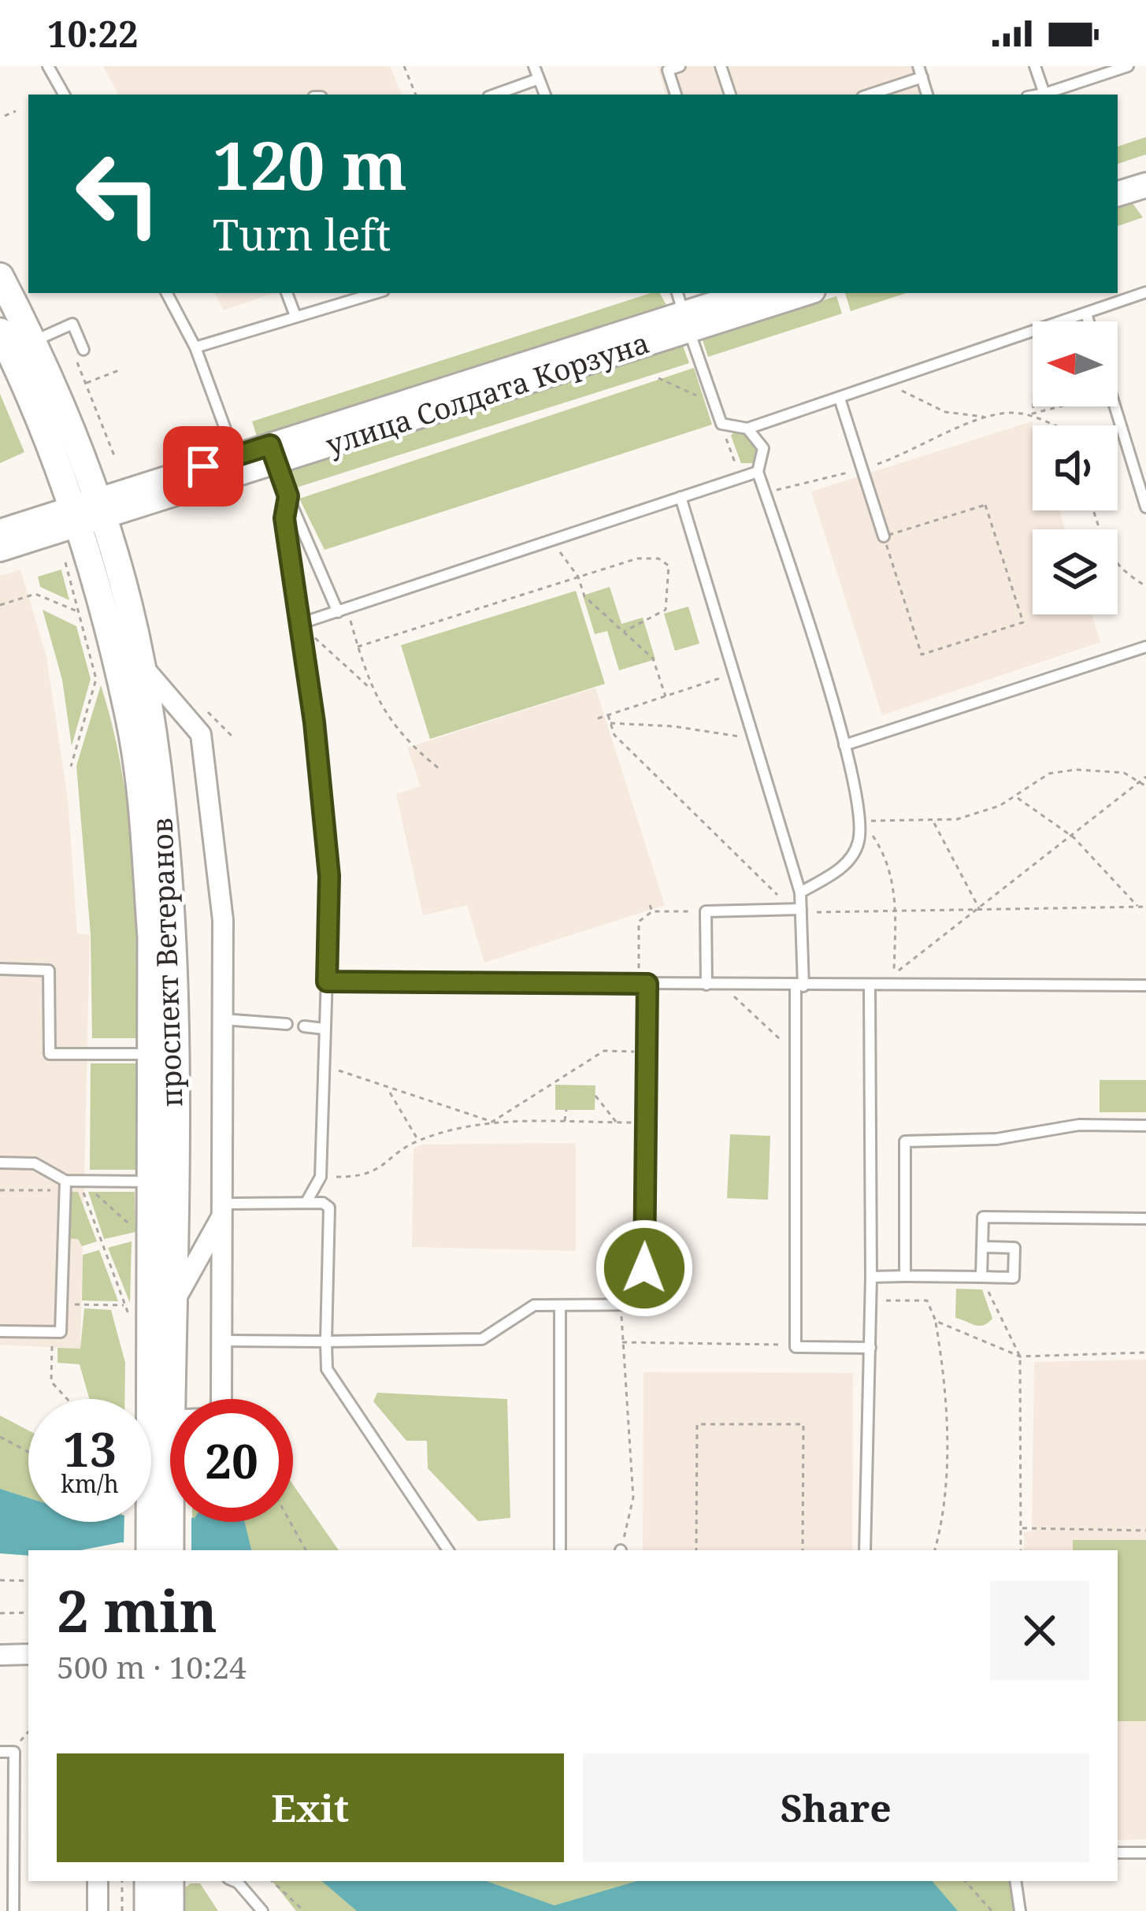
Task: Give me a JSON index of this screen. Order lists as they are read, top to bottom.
{
  "streets": {
    "main road": ["проспект Ветеранов"],
    "street": ["улица Солдата Корзуна"]
  },
  "crossings": [
    ["улица Солдата Корзуна", "проспект Ветеранов"]
  ],
  "north": "left",
  "page": {
    "status": "10:22",
    "turn": ["120 m", "Turn left"],
    "speed": "13 km/h",
    "limit": "20",
    "heading": ["2 min", "500 m · 10:24"],
    "buttons": ["Exit", "Share"]
  }
}
